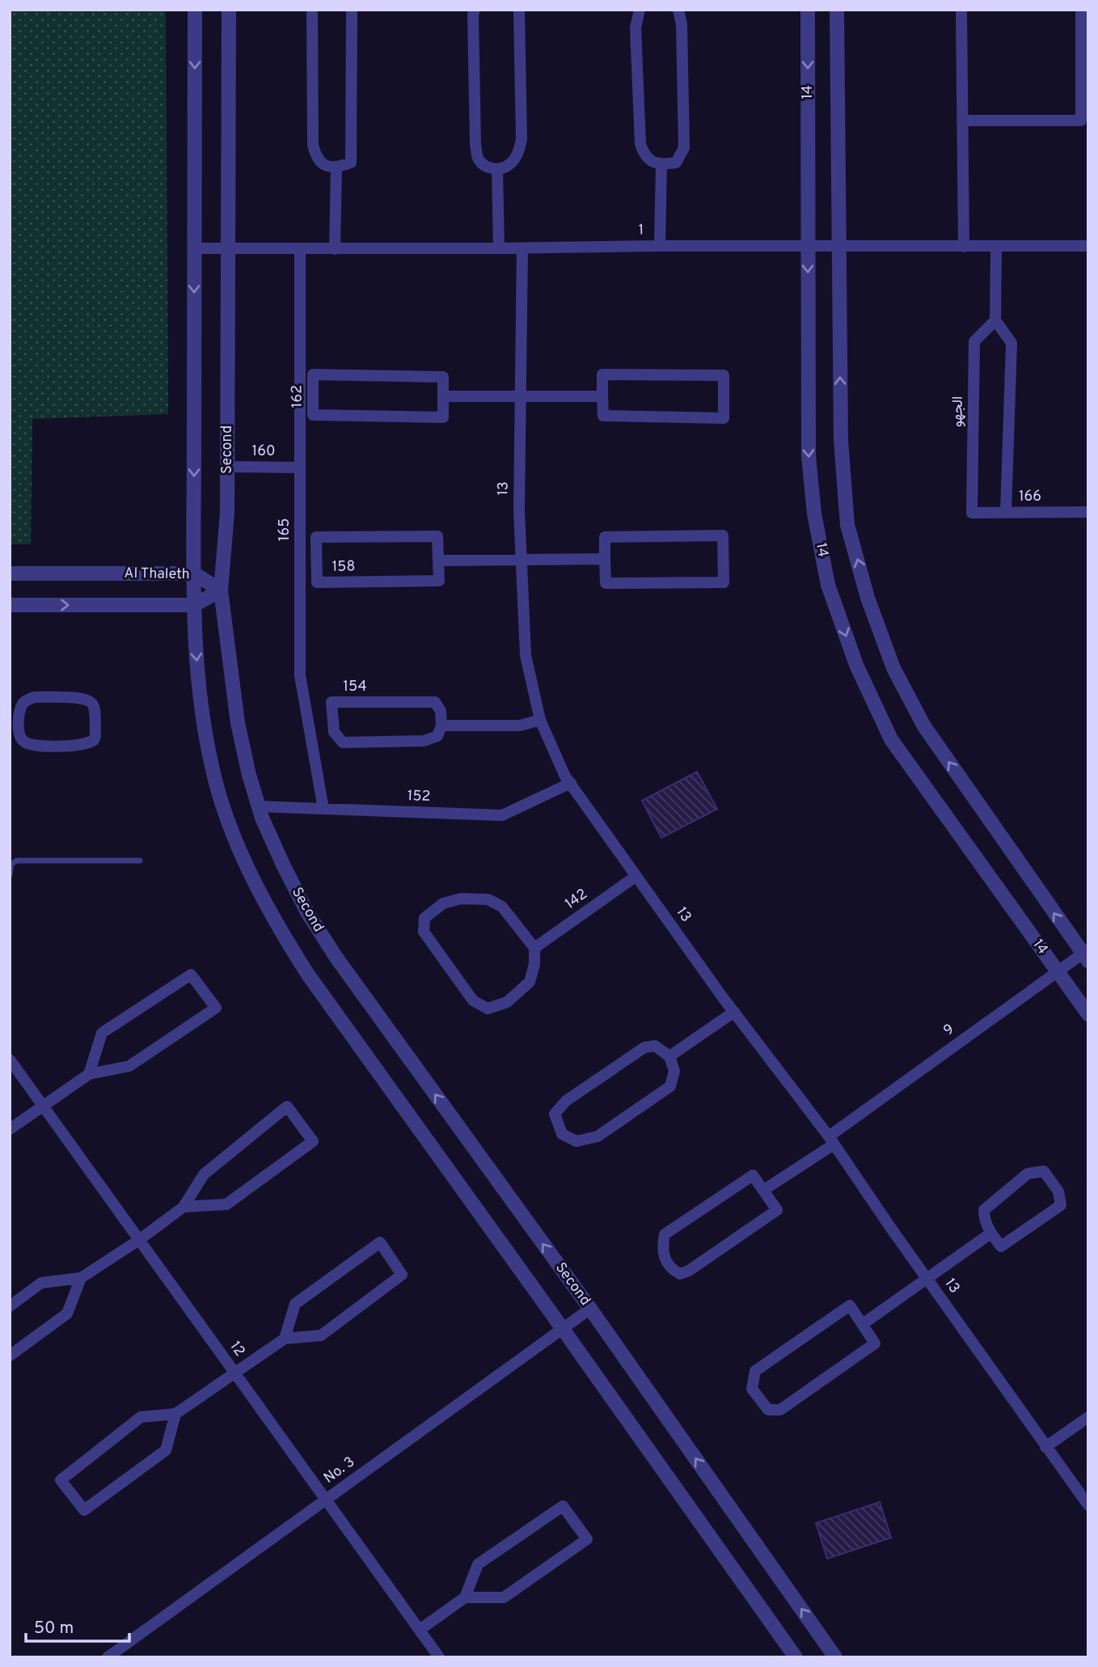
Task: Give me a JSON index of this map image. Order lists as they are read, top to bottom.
{
  "streets": {
    "street": [
      "14",
      "1",
      "162",
      "الجهو",
      "Second",
      "160",
      "13",
      "166",
      "165",
      "158",
      "Al Thaleth",
      "154",
      "152",
      "142",
      "9",
      "12",
      "No. 3"
    ]
  },
  "crossings": [
    ["14", "1"],
    ["14", "9"],
    ["1", "Second"],
    ["1", "13"],
    ["1", "165"],
    ["الجهو", "166"],
    ["Second", "160"],
    ["Second", "Al Thaleth"],
    ["Second", "152"],
    ["Second", "No. 3"],
    ["160", "165"],
    ["13", "152"],
    ["13", "142"],
    ["13", "9"],
    ["165", "152"],
    ["12", "No. 3"]
  ],
  "scale_bar": "50 m"
}
